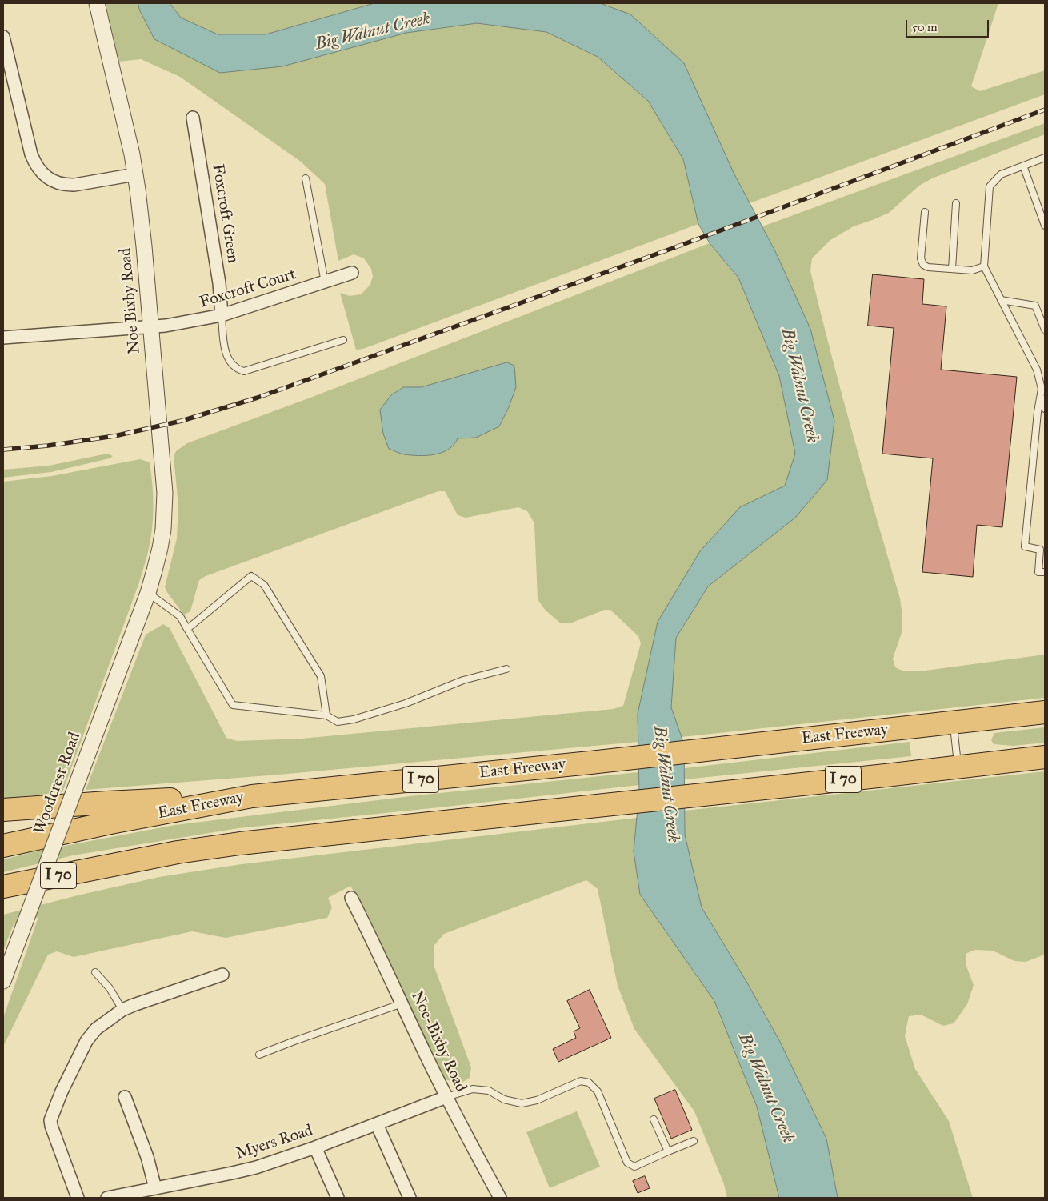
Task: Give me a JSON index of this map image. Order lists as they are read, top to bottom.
{
  "streets": {
    "highway": ["East Freeway", "I 70"],
    "street": [
      "Foxcroft Green",
      "Foxcroft Court",
      "Noe Bixby Road",
      "Woodcrest Road",
      "Noe-Bixby Road",
      "Myers Road"
    ]
  },
  "crossings": [
    ["Foxcroft Green", "Foxcroft Court"],
    ["Foxcroft Court", "Noe Bixby Road"],
    ["Noe Bixby Road", "Woodcrest Road"],
    ["Noe-Bixby Road", "Myers Road"]
  ],
  "water": ["Big Walnut Creek"],
  "scale_bar": "50 m"
}
